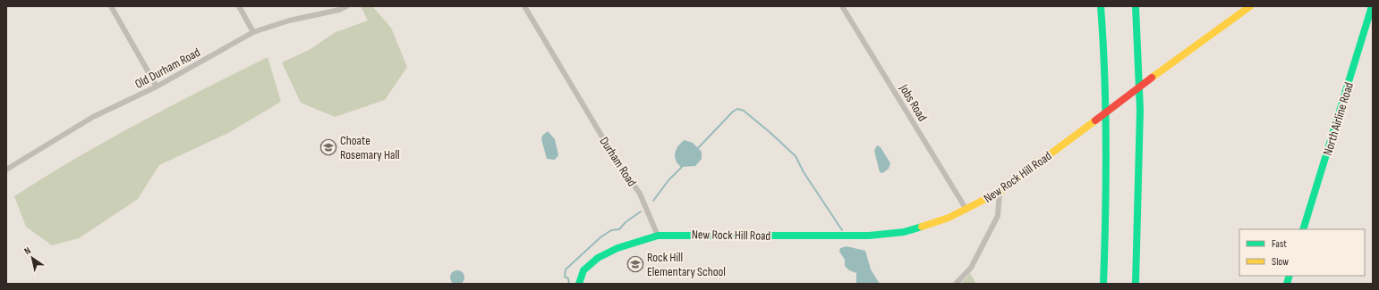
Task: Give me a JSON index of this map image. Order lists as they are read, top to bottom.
{
  "streets": {
    "main road": ["North Airline Road", "New Rock Hill Road"],
    "street": ["Old Durham Road", "Jobs Road", "Durham Road"]
  },
  "crossings": [
    ["Jobs Road", "New Rock Hill Road"],
    ["Durham Road", "New Rock Hill Road"]
  ],
  "places": {
    "school or university": ["Choate Rosemary Hall", "Rock Hill Elementary School"]
  },
  "legend": ["Fast", "Slow"],
  "north": "top left"
}
